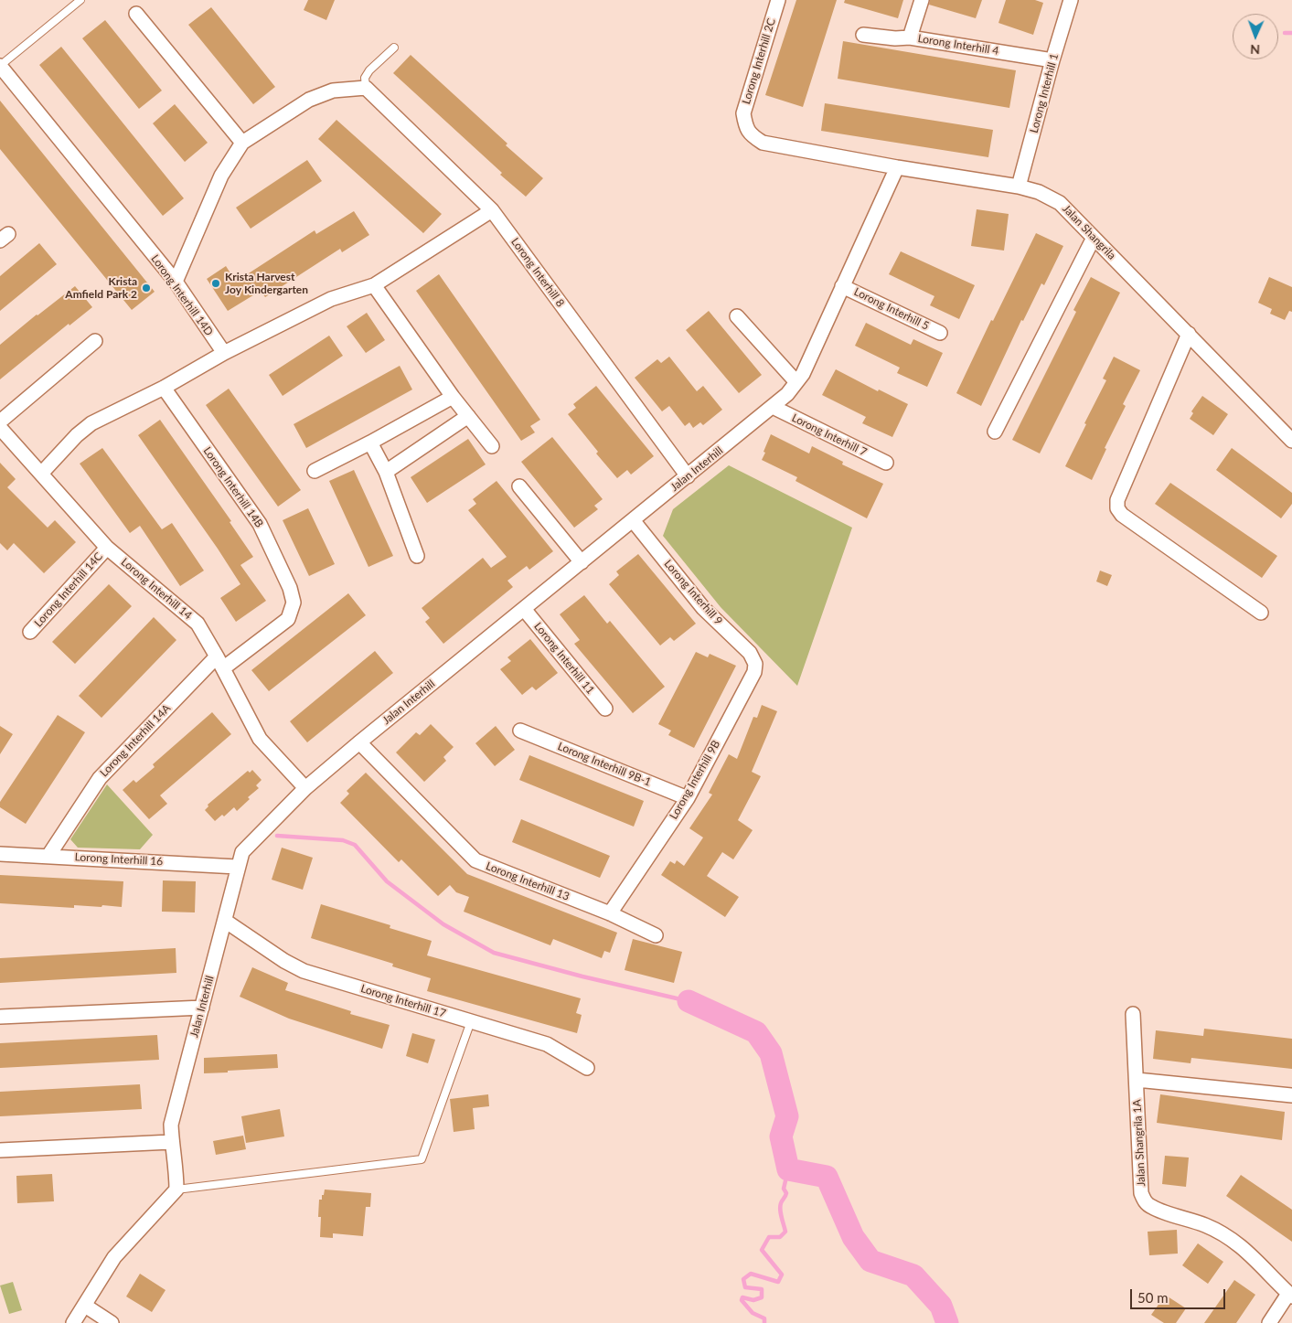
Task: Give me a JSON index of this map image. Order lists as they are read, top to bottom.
{
  "streets": {
    "street": [
      "Lorong Interhill 4",
      "Lorong Interhill 2C",
      "Lorong Interhill 1",
      "Jalan Shangrila",
      "Lorong Interhill 8",
      "Lorong Interhill 14D",
      "Lorong Interhill 5",
      "Lorong Interhill 7",
      "Jalan Interhill",
      "Lorong Interhill 14B",
      "Lorong Interhill 14",
      "Lorong Interhill 14C",
      "Lorong Interhill 9",
      "Lorong Interhill 11",
      "Lorong Interhill 14A",
      "Lorong Interhill 9B-1",
      "Lorong Interhill 9B",
      "Lorong Interhill 16",
      "Lorong Interhill 13",
      "Lorong Interhill 17",
      "Jalan Shangrila 1A"
    ]
  },
  "crossings": [
    ["Lorong Interhill 4", "Lorong Interhill 1"],
    ["Lorong Interhill 2C", "Jalan Shangrila"],
    ["Lorong Interhill 1", "Jalan Shangrila"],
    ["Jalan Shangrila", "Jalan Interhill"],
    ["Lorong Interhill 8", "Jalan Interhill"],
    ["Lorong Interhill 5", "Jalan Interhill"],
    ["Lorong Interhill 7", "Jalan Interhill"],
    ["Jalan Interhill", "Lorong Interhill 14"],
    ["Jalan Interhill", "Lorong Interhill 9"],
    ["Jalan Interhill", "Lorong Interhill 11"],
    ["Jalan Interhill", "Lorong Interhill 16"],
    ["Jalan Interhill", "Lorong Interhill 13"],
    ["Jalan Interhill", "Lorong Interhill 17"],
    ["Lorong Interhill 14B", "Lorong Interhill 14"],
    ["Lorong Interhill 14B", "Lorong Interhill 14A"],
    ["Lorong Interhill 14", "Lorong Interhill 14C"],
    ["Lorong Interhill 14", "Lorong Interhill 14A"],
    ["Lorong Interhill 9", "Lorong Interhill 9B"],
    ["Lorong Interhill 14A", "Lorong Interhill 16"],
    ["Lorong Interhill 9B-1", "Lorong Interhill 9B"],
    ["Lorong Interhill 9B", "Lorong Interhill 13"]
  ],
  "places": ["Krista Harvest Joy Kindergarten", "Krista Amfield Park 2"],
  "scale_bar": "50 m",
  "north": "bottom"
}
